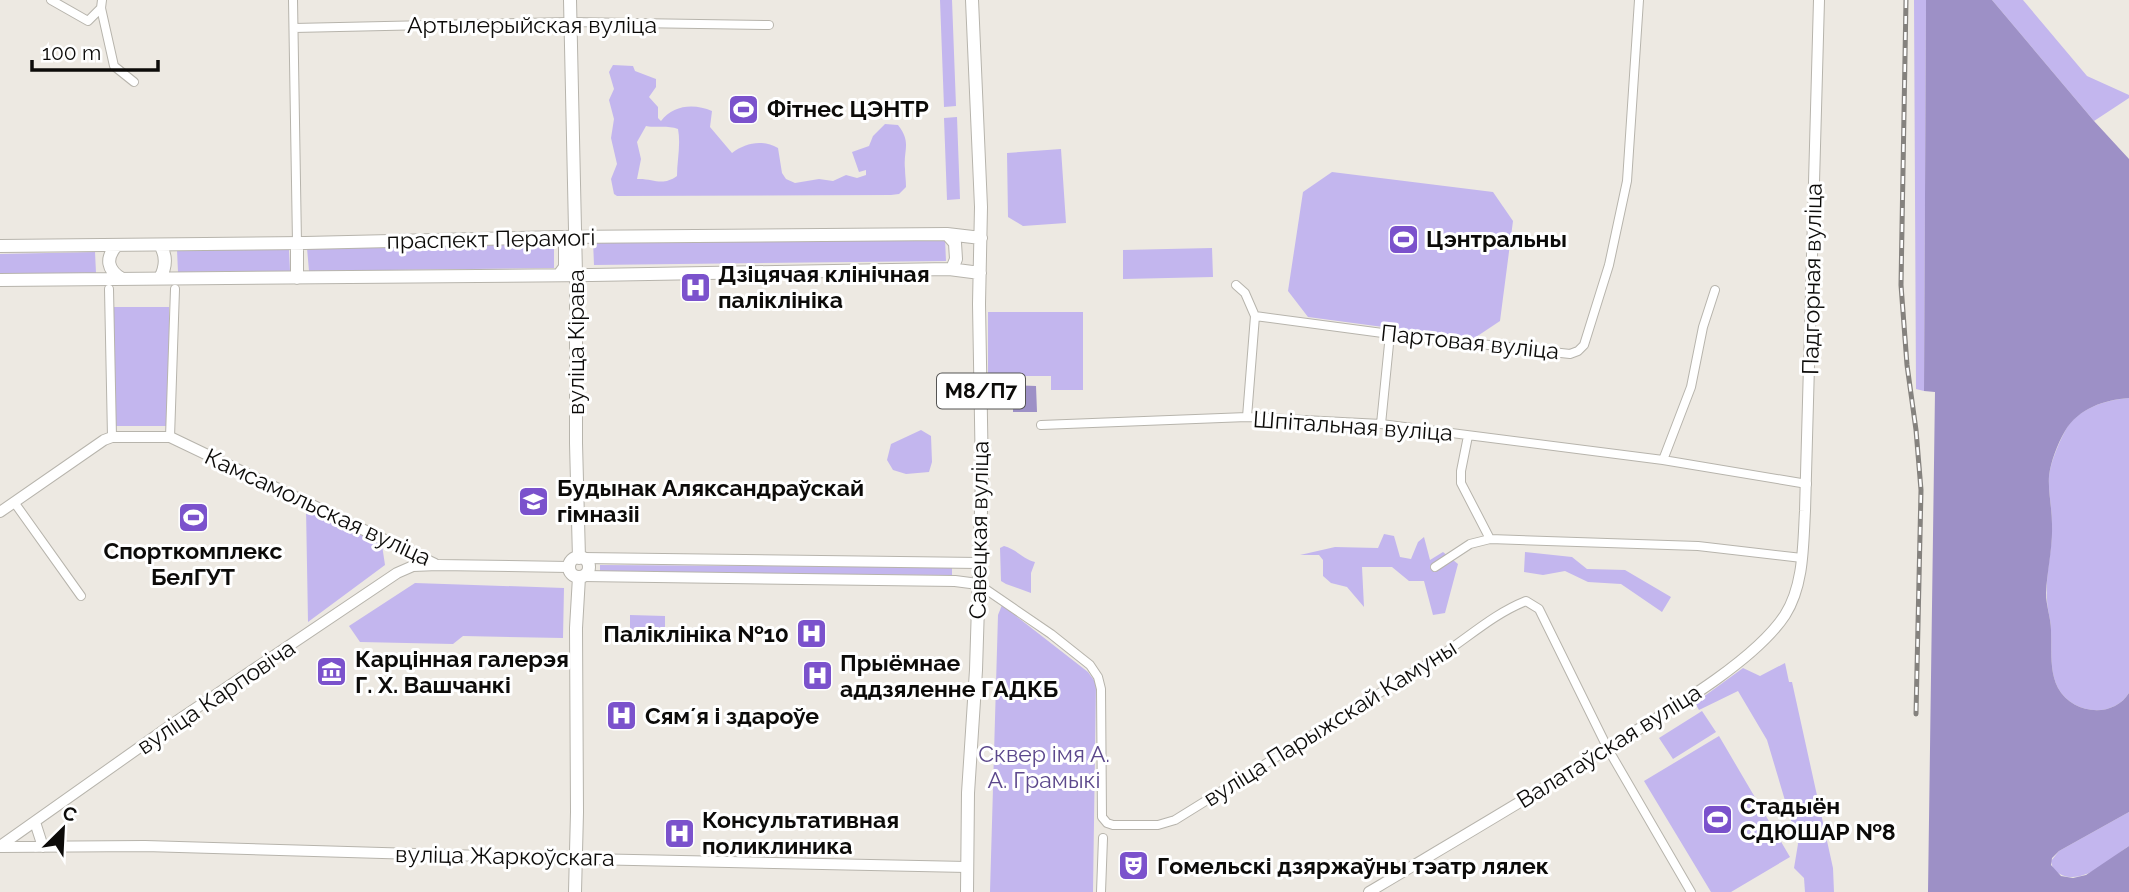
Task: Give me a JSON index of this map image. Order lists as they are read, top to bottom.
{
  "streets": {
    "main road": [
      "праспект Перамогі",
      "вуліца Кірава",
      "М8/П7",
      "Савецкая вуліца"
    ],
    "street": [
      "Артылерыйская вуліца",
      "Падгорная вуліца",
      "Партовая вуліца",
      "Шпітальная вуліца",
      "Камсамольская вуліца",
      "вуліца Карповіча",
      "вуліца Парыжскай Камуны",
      "Валатаўская вуліца",
      "вуліца Жаркоўскага"
    ]
  },
  "crossings": [
    ["Артылерыйская вуліца", "вуліца Кірава"],
    ["праспект Перамогі", "вуліца Кірава"],
    ["праспект Перамогі", "Савецкая вуліца"],
    ["Падгорная вуліца", "Шпітальная вуліца"],
    ["Падгорная вуліца", "Валатаўская вуліца"],
    ["Камсамольская вуліца", "Савецкая вуліца"],
    ["Камсамольская вуліца", "вуліца Карповіча"],
    ["Савецкая вуліца", "вуліца Жаркоўскага"],
    ["вуліца Карповіча", "вуліца Жаркоўскага"],
    ["вуліца Парыжскай Камуны", "Валатаўская вуліца"]
  ],
  "parks": ["Сквер імя А. А. Грамыкі"],
  "places": {
    "sports": [
      "Фітнес ЦЭНТР",
      "Цэнтральны",
      "Спорткомплекс БелГУТ",
      "Стадыён СДЮШАР №8"
    ],
    "hospital": [
      "Дзіцячая клінічная паліклініка",
      "Паліклініка №10",
      "Прыёмнае аддзяленне ГАДКБ",
      "Сямʼя і здароўе",
      "Консультативная поликлиника"
    ],
    "school or university": ["Будынак Аляксандраўскай гімназіі"],
    "museum": ["Карцінная галерэя Г. Х. Вашчанкі"],
    "theatre": ["Гомельскі дзяржаўны тэатр лялек"]
  },
  "scale_bar": "100 m",
  "north": "top right"
}
